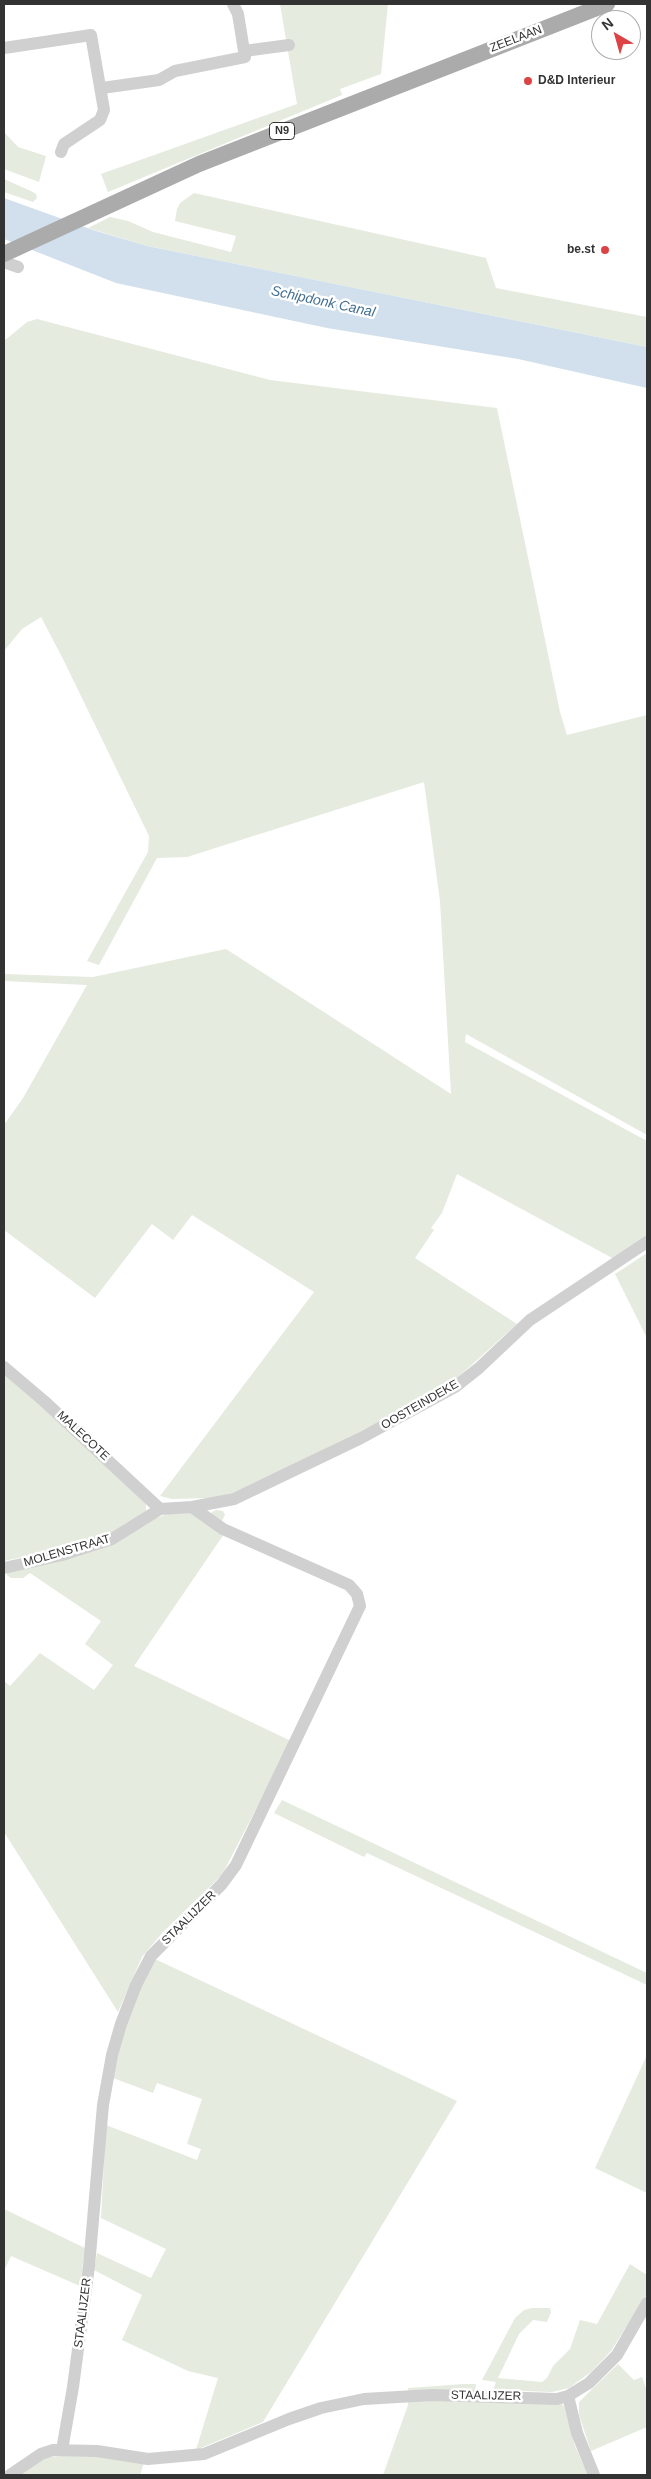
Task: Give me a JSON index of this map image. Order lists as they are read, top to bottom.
{
  "streets": {
    "main road": ["ZEELAAN", "N9"],
    "street": [
      "OOSTEINDEKE",
      "MALECOTE",
      "MOLENSTRAAT",
      "STAALIJZER"
    ]
  },
  "crossings": [
    ["OOSTEINDEKE", "MALECOTE"],
    ["OOSTEINDEKE", "MOLENSTRAAT"],
    ["OOSTEINDEKE", "STAALIJZER"],
    ["MALECOTE", "MOLENSTRAAT"]
  ],
  "water": ["Schipdonk Canal"],
  "places": ["D&D Interieur", "be.st"],
  "north": "top left"
}
